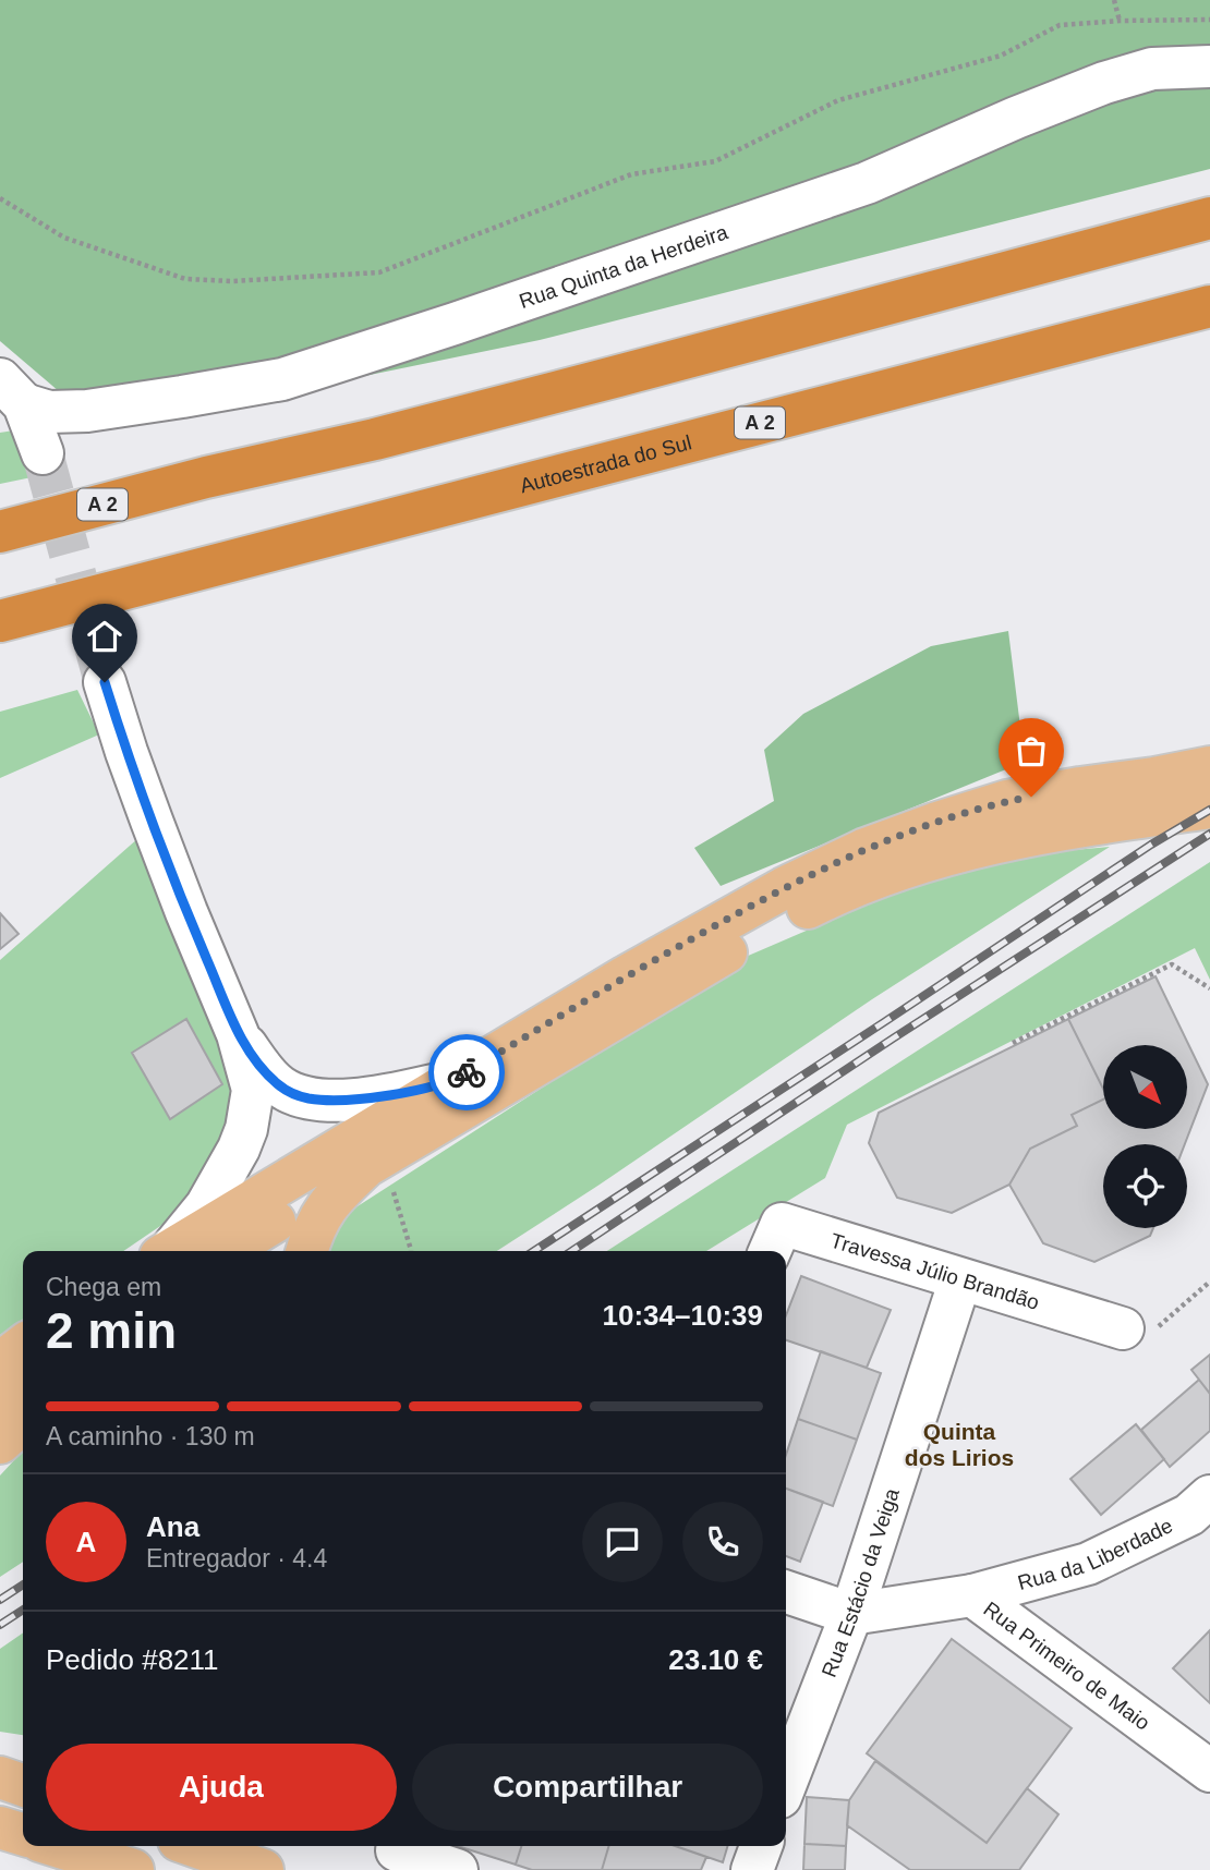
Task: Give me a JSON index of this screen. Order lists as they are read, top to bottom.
{
  "streets": {
    "highway": ["A 2", "Autoestrada do Sul"],
    "street": [
      "Rua Quinta da Herdeira",
      "Travessa Júlio Brandão",
      "Rua da Liberdade",
      "Rua Estácio da Veiga",
      "Rua Primeiro de Maio"
    ]
  },
  "crossings": [
    ["Travessa Júlio Brandão", "Rua Estácio da Veiga"],
    ["Rua da Liberdade", "Rua Primeiro de Maio"],
    ["Rua Estácio da Veiga", "Rua Primeiro de Maio"]
  ],
  "districts": ["Quinta dos Lirios"],
  "north": "bottom right",
  "page": {
    "heading": ["2 min", "Chega em", "10:34–10:39"],
    "panel": [
      "Ana",
      "Entregador · 4.4",
      "Pedido #8211",
      "23.10 €"
    ],
    "bar": "A caminho · 130 m",
    "round": "A",
    "buttons": ["Ajuda", "Compartilhar"]
  }
}
